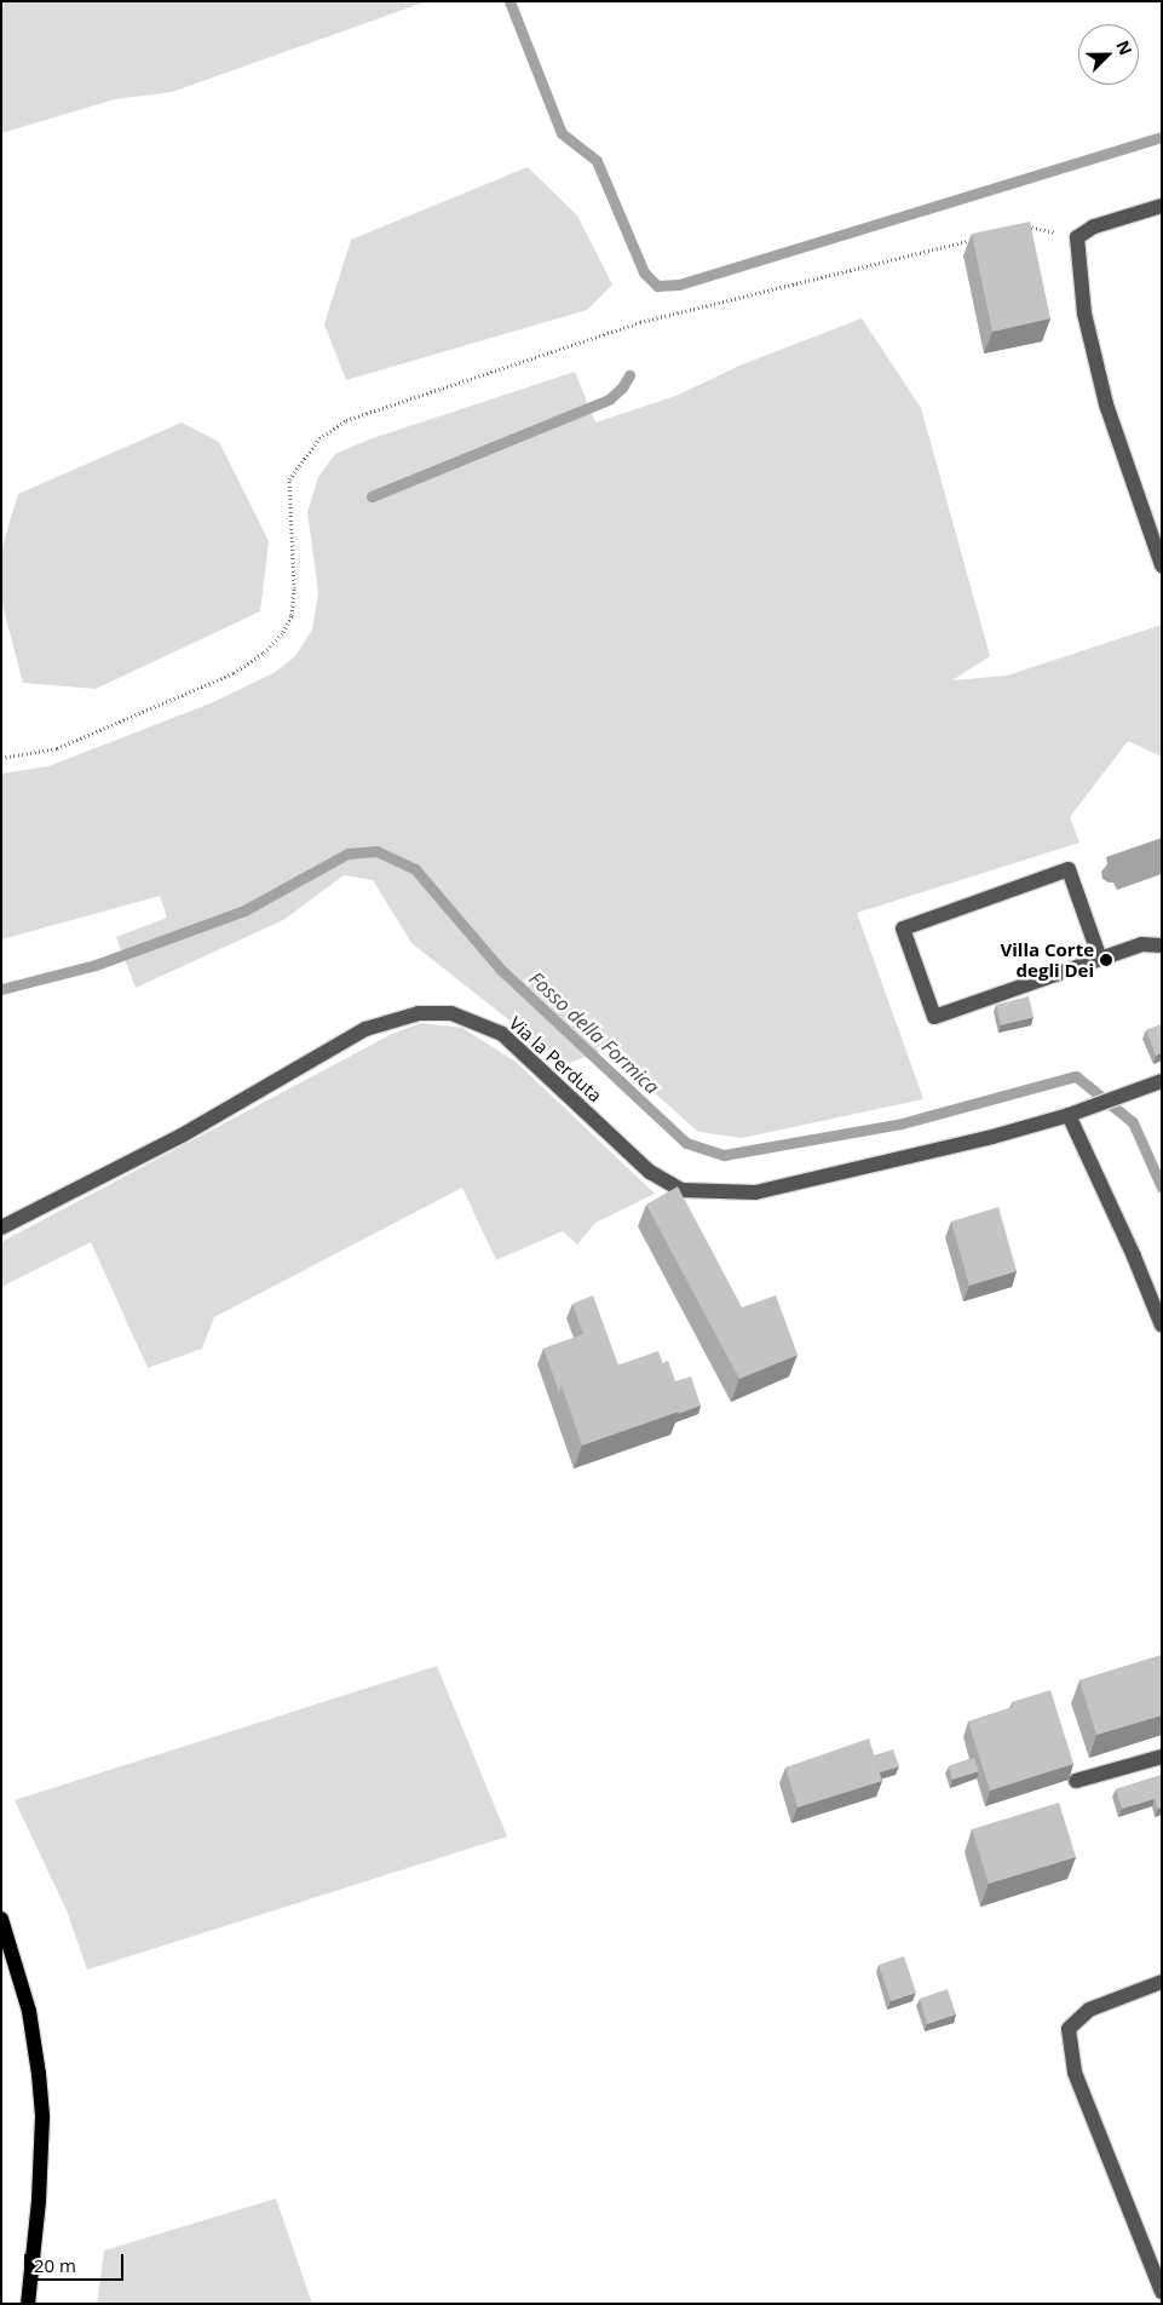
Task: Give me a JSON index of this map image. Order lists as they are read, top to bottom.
{
  "streets": {
    "street": ["Via la Perduta"]
  },
  "water": ["Fosso della Formica"],
  "places": ["Villa Corte degli Dei"],
  "scale_bar": "20 m",
  "north": "top right"
}
